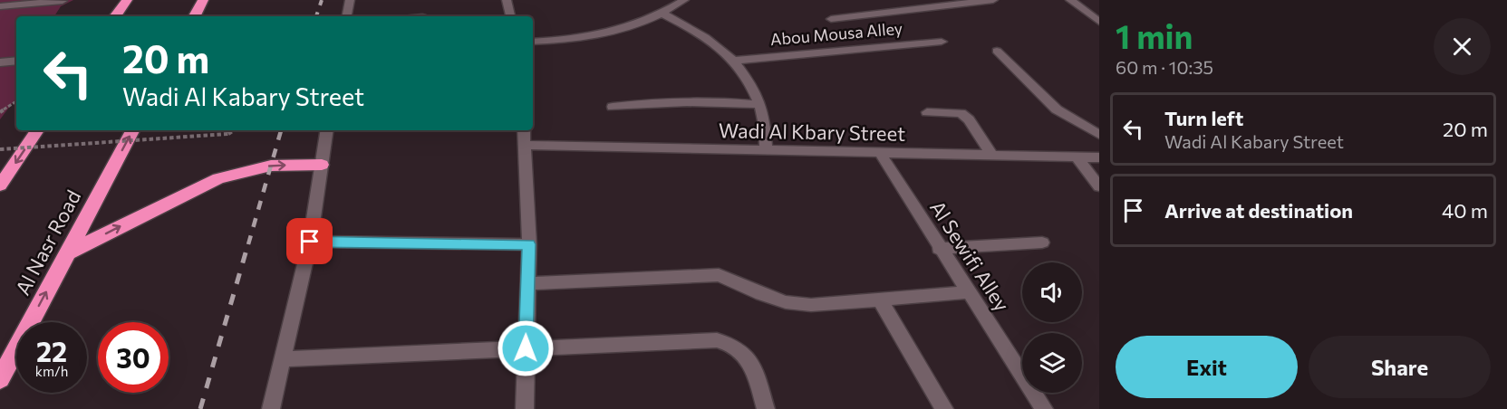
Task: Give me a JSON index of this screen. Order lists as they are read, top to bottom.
{
  "streets": {
    "highway": ["Al Nasr Road"],
    "street": ["Abou Mousa Alley", "Wadi Al Kbary Street", "Al Sewifi Alley"]
  },
  "crossings": [
    ["Wadi Al Kbary Street", "Al Sewifi Alley"]
  ],
  "one_way": ["Al Nasr Road"],
  "page": {
    "heading": ["1 min", "60 m · 10:35"],
    "turn": ["20 m", "Wadi Al Kabary Street"],
    "list": [
      {
        "name": "Turn left",
        "note": "Wadi Al Kabary Street",
        "value": "20 m"
      },
      {
        "name": "Arrive at destination",
        "value": "40 m"
      }
    ],
    "speed": "22 km/h",
    "limit": "30",
    "buttons": ["Exit", "Share"]
  }
}
